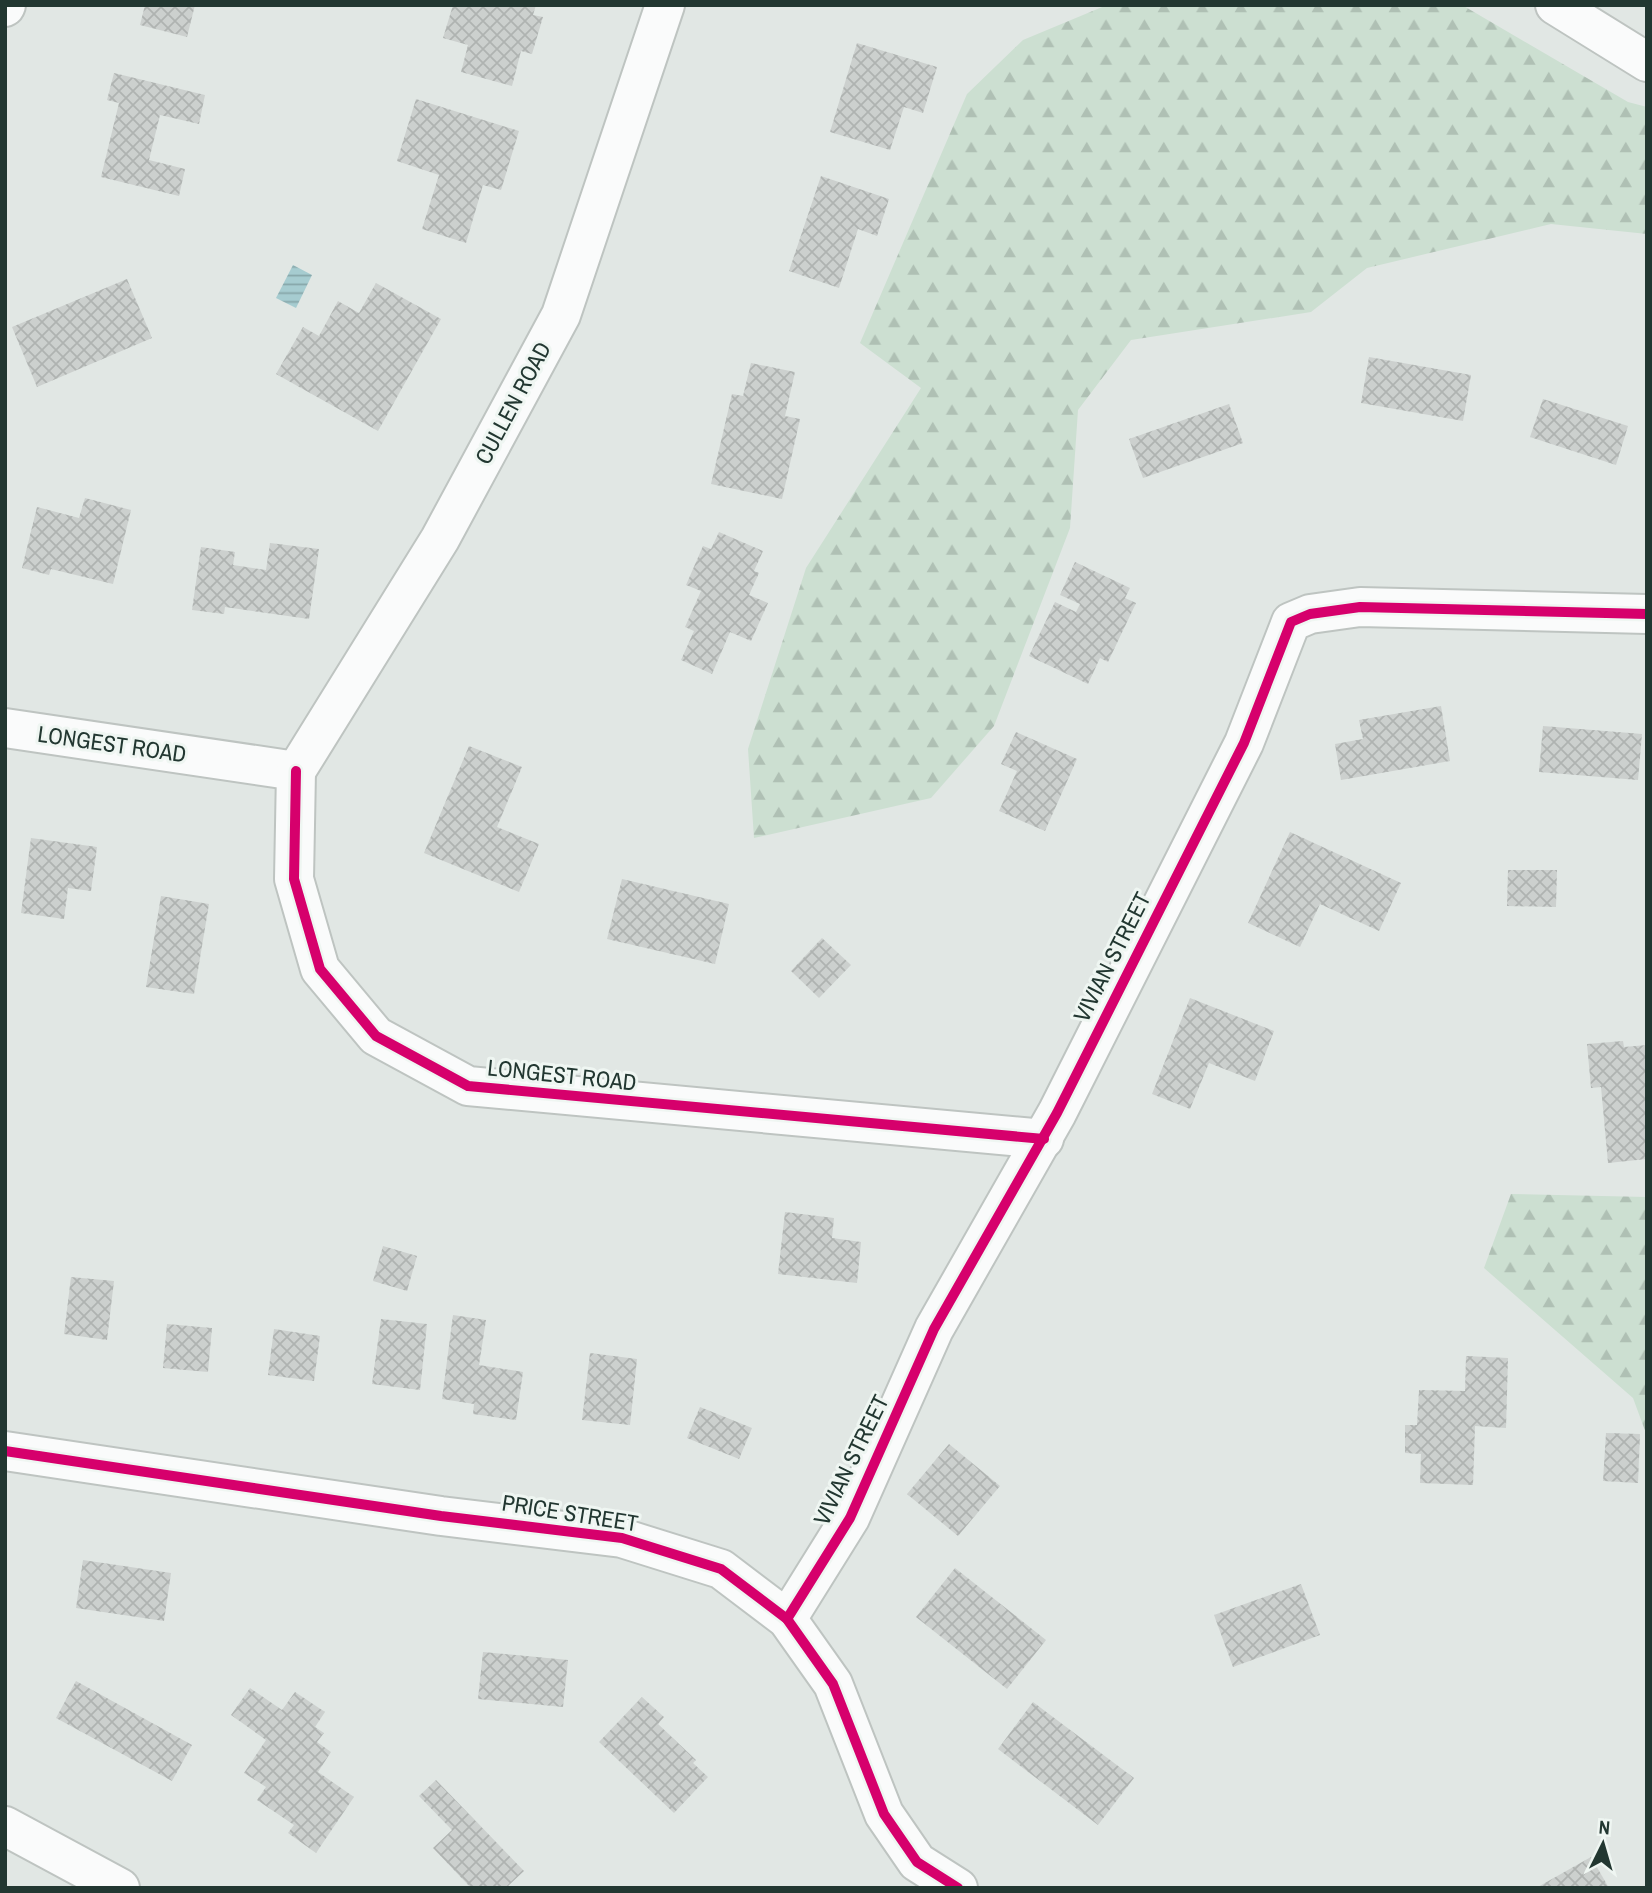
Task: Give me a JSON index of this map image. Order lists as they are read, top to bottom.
{
  "streets": {
    "street": [
      "CULLEN ROAD",
      "LONGEST ROAD",
      "VIVIAN STREET",
      "PRICE STREET"
    ]
  },
  "crossings": [
    ["CULLEN ROAD", "LONGEST ROAD"],
    ["LONGEST ROAD", "VIVIAN STREET"],
    ["VIVIAN STREET", "PRICE STREET"]
  ],
  "north": "top"
}
